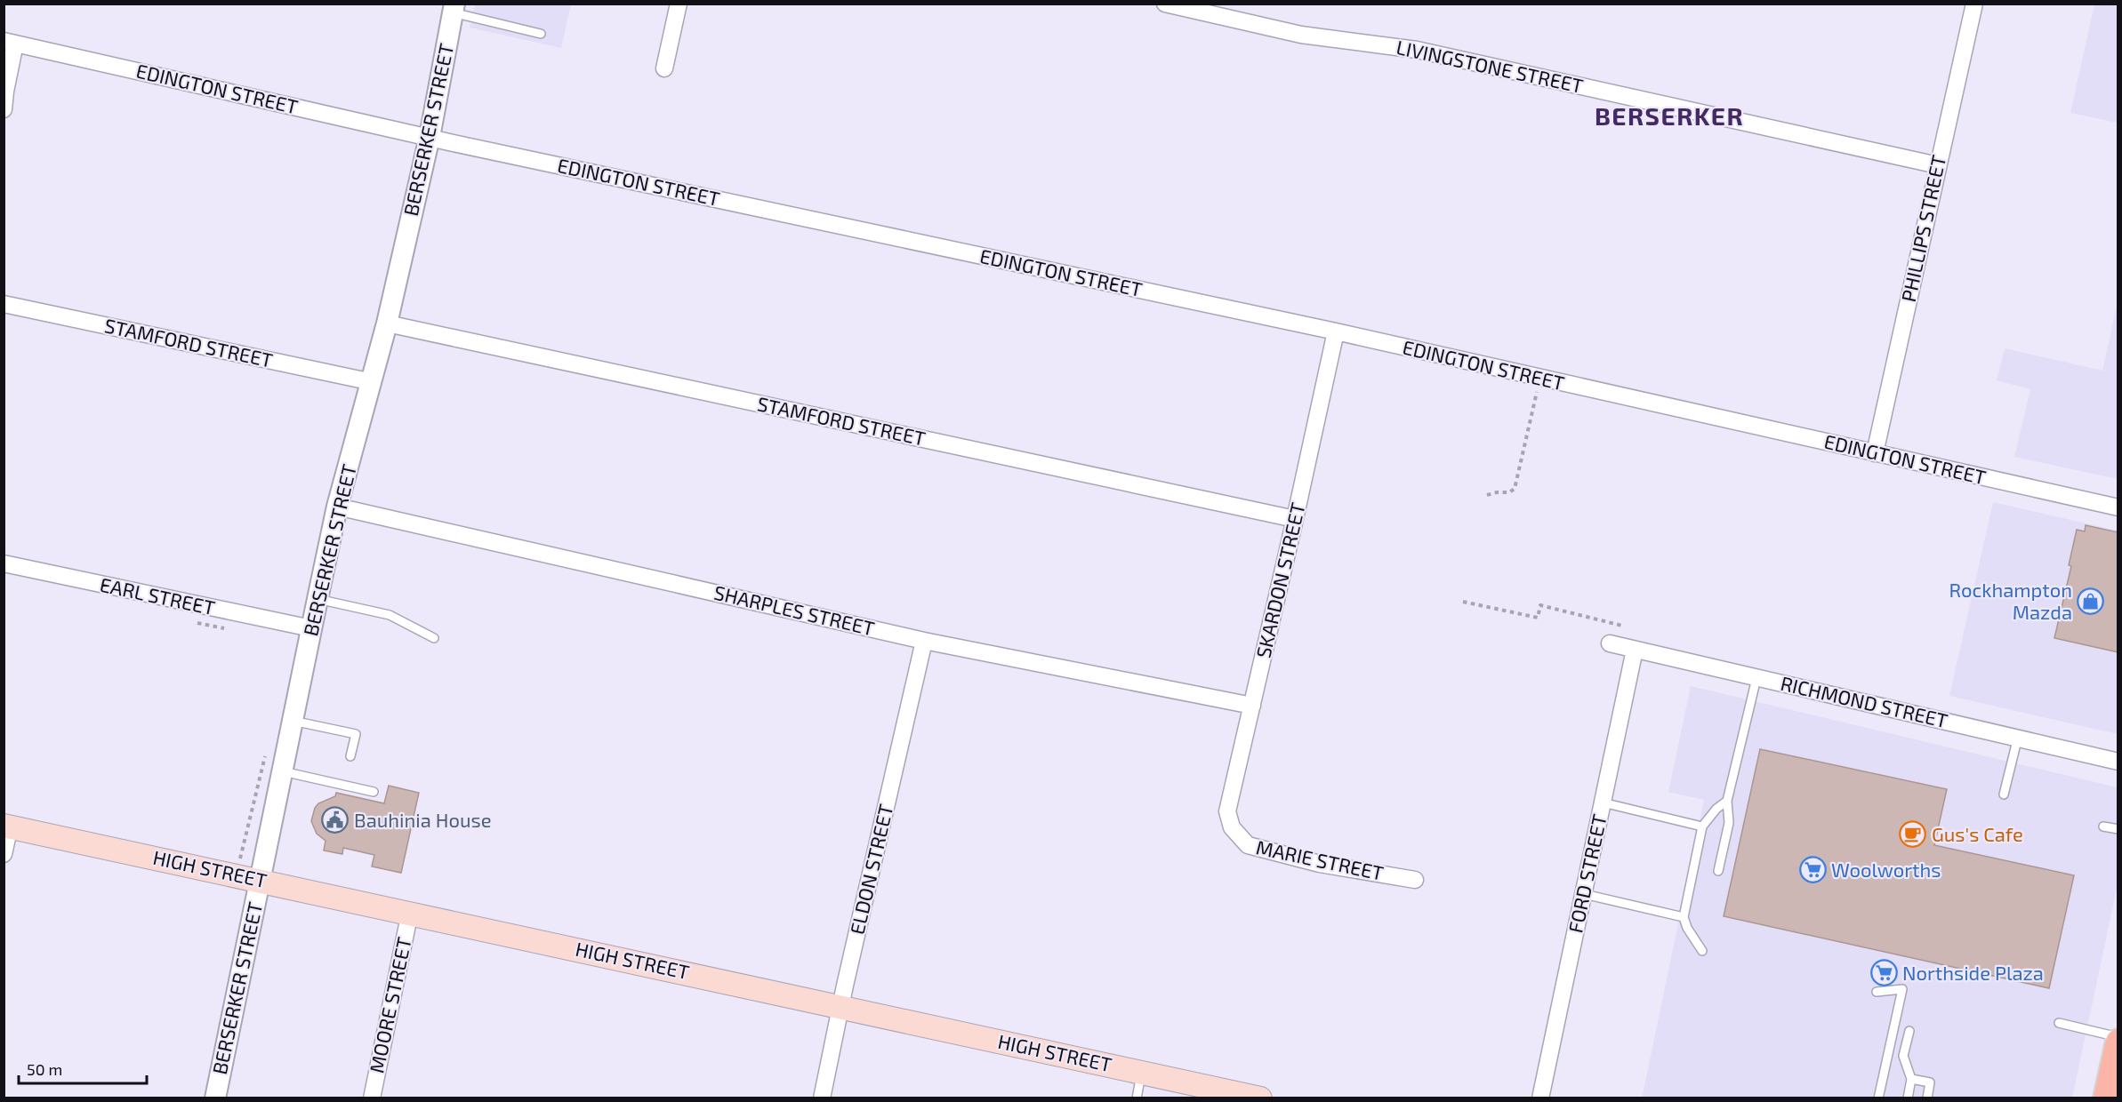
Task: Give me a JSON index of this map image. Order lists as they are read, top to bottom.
{
  "streets": {
    "main road": ["HIGH STREET"],
    "street": [
      "LIVINGSTONE STREET",
      "EDINGTON STREET",
      "BERSERKER STREET",
      "PHILLIPS STREET",
      "STAMFORD STREET",
      "SKARDON STREET",
      "EARL STREET",
      "SHARPLES STREET",
      "RICHMOND STREET",
      "MARIE STREET",
      "ELDON STREET",
      "FORD STREET",
      "MOORE STREET"
    ]
  },
  "crossings": [
    ["LIVINGSTONE STREET", "PHILLIPS STREET"],
    ["EDINGTON STREET", "BERSERKER STREET"],
    ["EDINGTON STREET", "PHILLIPS STREET"],
    ["EDINGTON STREET", "SKARDON STREET"],
    ["BERSERKER STREET", "STAMFORD STREET"],
    ["BERSERKER STREET", "EARL STREET"],
    ["BERSERKER STREET", "SHARPLES STREET"],
    ["BERSERKER STREET", "HIGH STREET"],
    ["STAMFORD STREET", "SKARDON STREET"],
    ["SKARDON STREET", "SHARPLES STREET"],
    ["SKARDON STREET", "MARIE STREET"],
    ["SHARPLES STREET", "ELDON STREET"],
    ["RICHMOND STREET", "FORD STREET"],
    ["HIGH STREET", "ELDON STREET"],
    ["HIGH STREET", "MOORE STREET"]
  ],
  "districts": ["BERSERKER"],
  "places": {
    "shop": ["Rockhampton Mazda"],
    "public building": ["Bauhinia House"],
    "cafe": ["Gus's Cafe"],
    "supermarket": ["Woolworths", "Northside Plaza"]
  },
  "scale_bar": "50 m"
}
